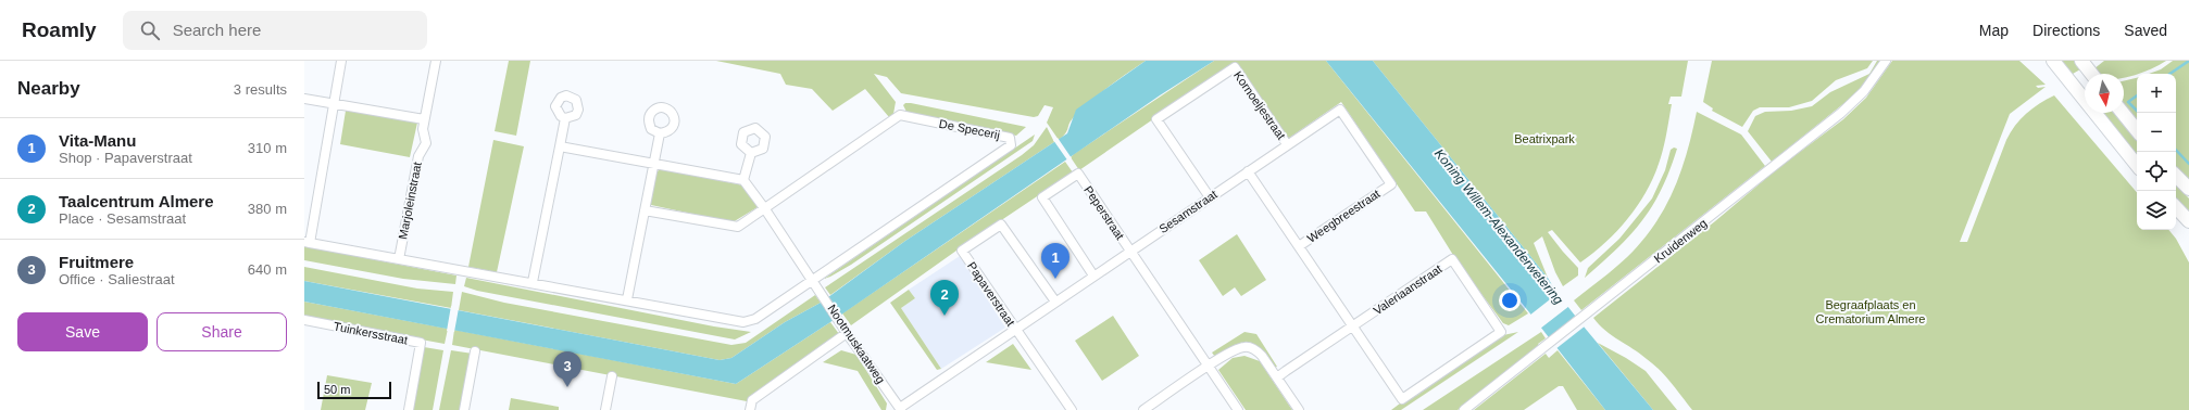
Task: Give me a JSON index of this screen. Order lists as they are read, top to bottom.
{
  "streets": {
    "street": [
      "Kornoeljestraat",
      "De Specerij",
      "Marjoleinstraat",
      "Sesamstraat",
      "Peperstraat",
      "Weegbreestraat",
      "Kruidenweg",
      "Valeriaanstraat",
      "Papaverstraat",
      "Tuinkersstraat",
      "Nootmuskaatweg"
    ]
  },
  "crossings": [
    ["Kornoeljestraat", "Sesamstraat"],
    ["Kornoeljestraat", "Weegbreestraat"],
    ["De Specerij", "Marjoleinstraat"],
    ["De Specerij", "Nootmuskaatweg"],
    ["Sesamstraat", "Peperstraat"],
    ["Sesamstraat", "Weegbreestraat"],
    ["Sesamstraat", "Papaverstraat"],
    ["Sesamstraat", "Nootmuskaatweg"]
  ],
  "water": ["Koning Willem-Alexanderwetering"],
  "parks": ["Beatrixpark", "Begraafplaats en Crematorium Almere"],
  "scale_bar": "50 m",
  "north": "bottom",
  "page": {
    "header": "Roamly",
    "search": "Search here",
    "nav": ["Map", "Directions", "Saved"],
    "heading": ["Nearby", "3 results"],
    "map_buttons": ["+", "−"],
    "list": [
      {
        "mark": "1",
        "name": "Vita-Manu",
        "note": "Shop · Papaverstraat",
        "value": "310 m"
      },
      {
        "mark": "2",
        "name": "Taalcentrum Almere",
        "note": "Place · Sesamstraat",
        "value": "380 m"
      },
      {
        "mark": "3",
        "name": "Fruitmere",
        "note": "Office · Saliestraat",
        "value": "640 m"
      }
    ],
    "pins": ["1", "2", "3"],
    "buttons": ["Save", "Share"],
    "scale": "50 m"
  }
}
